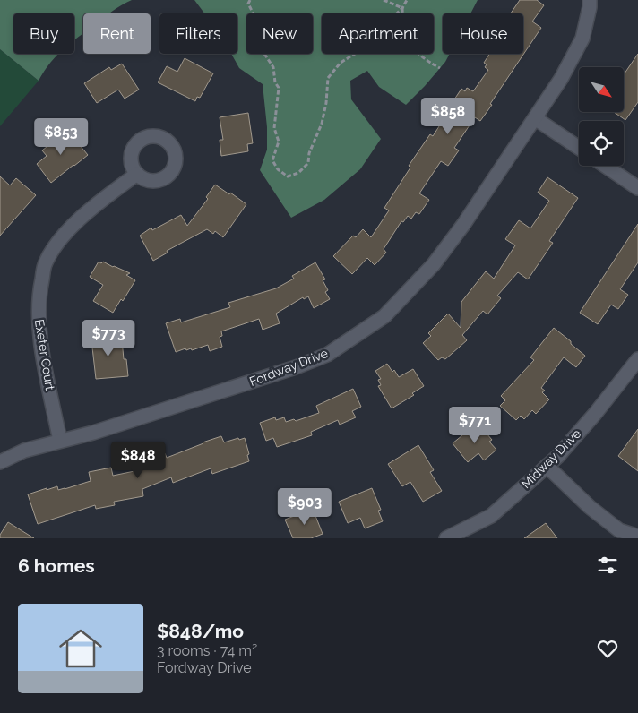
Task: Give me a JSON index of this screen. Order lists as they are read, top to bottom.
{
  "streets": {
    "street": ["Exeter Court", "Fordway Drive", "Midway Drive"]
  },
  "crossings": [
    ["Exeter Court", "Fordway Drive"]
  ],
  "north": "bottom right",
  "page": {
    "chip": [
      "Buy",
      "Rent",
      "Filters",
      "New",
      "Apartment",
      "House"
    ],
    "price": [
      "$858",
      "$853",
      "$773",
      "$771",
      "$848",
      "$903"
    ],
    "heading": "6 homes",
    "list": [
      {
        "name": "$848/mo",
        "note": "3 rooms · 74 m² · Fordway Drive"
      }
    ]
  }
}
